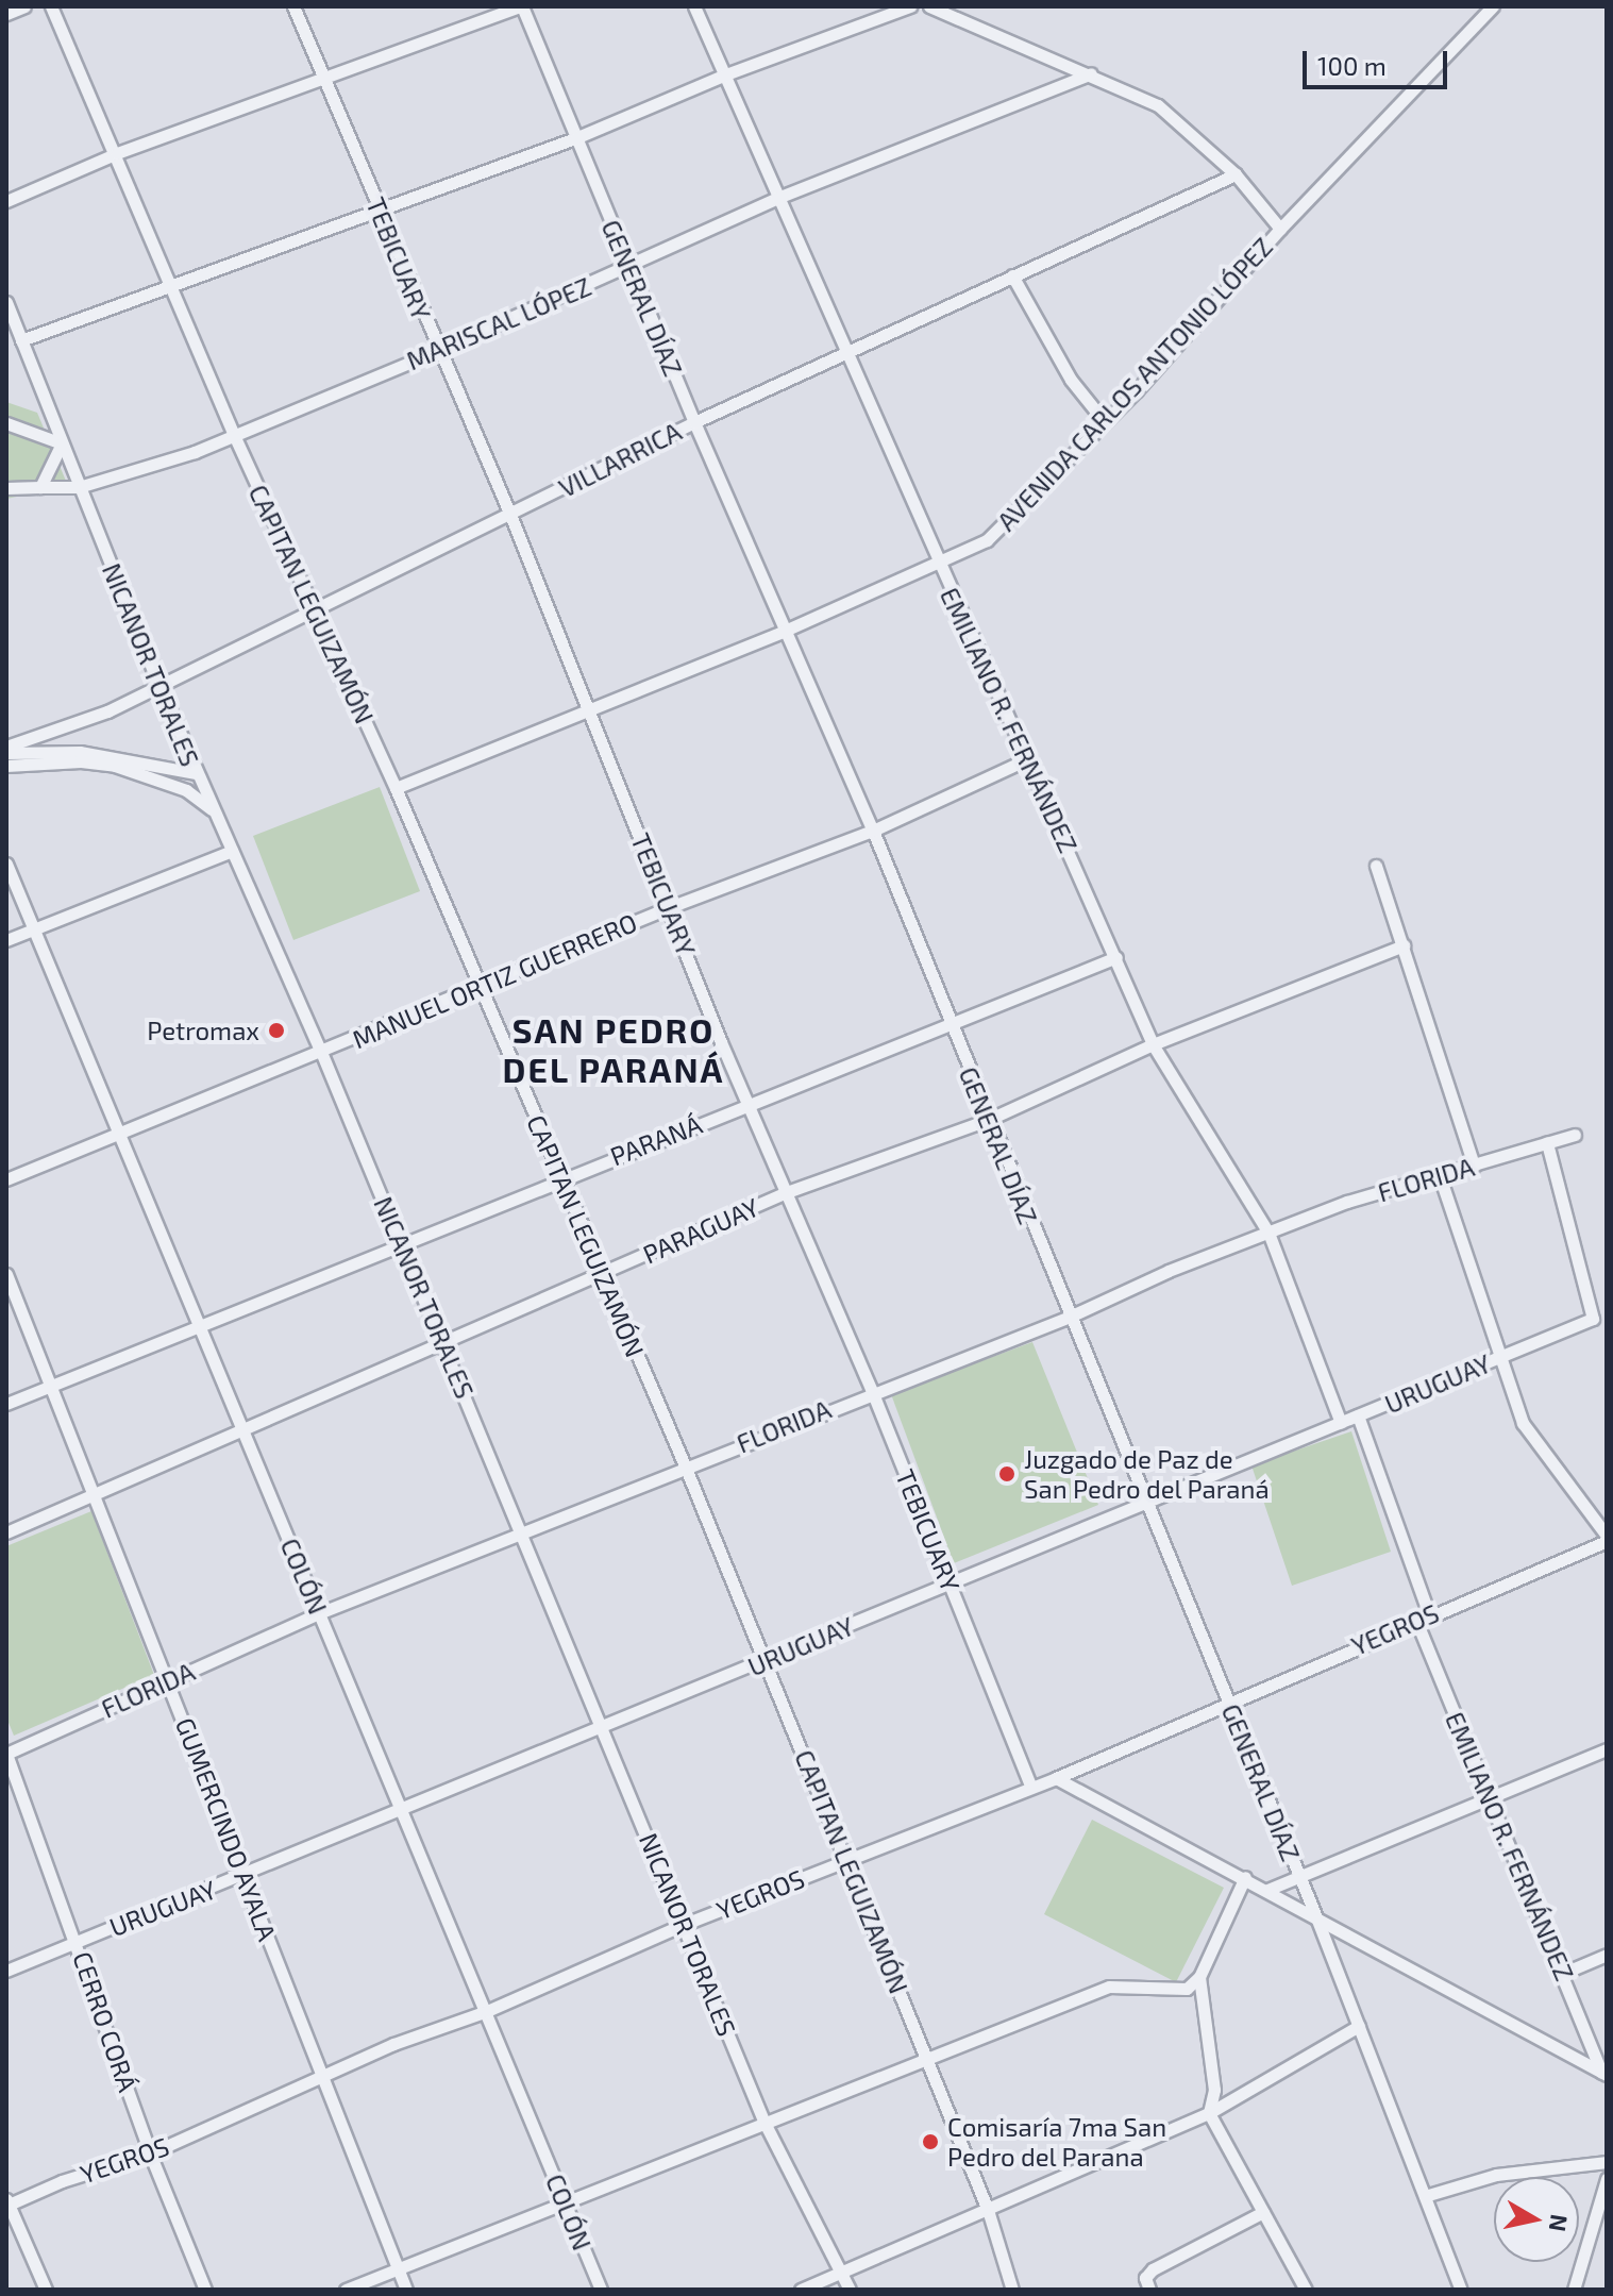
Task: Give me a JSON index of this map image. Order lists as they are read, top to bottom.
{
  "streets": {
    "street": [
      "TEBICUARY",
      "GENERAL DÍAZ",
      "MARISCAL LÓPEZ",
      "AVENIDA CARLOS ANTONIO LÓPEZ",
      "VILLARRICA",
      "CAPITAN LEGUIZAMÓN",
      "NICANOR TORALES",
      "EMILIANO R. FERNÁNDEZ",
      "MANUEL ORTIZ GUERRERO",
      "PARANÁ",
      "FLORIDA",
      "PARAGUAY",
      "URUGUAY",
      "COLÓN",
      "YEGROS",
      "GUMERCINDO AYALA",
      "CERRO CORÁ"
    ]
  },
  "crossings": [
    ["TEBICUARY", "MARISCAL LÓPEZ"],
    ["TEBICUARY", "AVENIDA CARLOS ANTONIO LÓPEZ"],
    ["TEBICUARY", "VILLARRICA"],
    ["TEBICUARY", "MANUEL ORTIZ GUERRERO"],
    ["TEBICUARY", "PARANÁ"],
    ["TEBICUARY", "FLORIDA"],
    ["TEBICUARY", "PARAGUAY"],
    ["TEBICUARY", "URUGUAY"],
    ["TEBICUARY", "YEGROS"],
    ["GENERAL DÍAZ", "MARISCAL LÓPEZ"],
    ["GENERAL DÍAZ", "AVENIDA CARLOS ANTONIO LÓPEZ"],
    ["GENERAL DÍAZ", "VILLARRICA"],
    ["GENERAL DÍAZ", "MANUEL ORTIZ GUERRERO"],
    ["GENERAL DÍAZ", "PARANÁ"],
    ["GENERAL DÍAZ", "FLORIDA"],
    ["GENERAL DÍAZ", "PARAGUAY"],
    ["GENERAL DÍAZ", "URUGUAY"],
    ["GENERAL DÍAZ", "YEGROS"],
    ["MARISCAL LÓPEZ", "CAPITAN LEGUIZAMÓN"],
    ["MARISCAL LÓPEZ", "NICANOR TORALES"],
    ["MARISCAL LÓPEZ", "EMILIANO R. FERNÁNDEZ"],
    ["AVENIDA CARLOS ANTONIO LÓPEZ", "CAPITAN LEGUIZAMÓN"],
    ["AVENIDA CARLOS ANTONIO LÓPEZ", "EMILIANO R. FERNÁNDEZ"],
    ["VILLARRICA", "CAPITAN LEGUIZAMÓN"],
    ["VILLARRICA", "NICANOR TORALES"],
    ["VILLARRICA", "EMILIANO R. FERNÁNDEZ"],
    ["CAPITAN LEGUIZAMÓN", "MANUEL ORTIZ GUERRERO"],
    ["CAPITAN LEGUIZAMÓN", "PARANÁ"],
    ["CAPITAN LEGUIZAMÓN", "FLORIDA"],
    ["CAPITAN LEGUIZAMÓN", "PARAGUAY"],
    ["CAPITAN LEGUIZAMÓN", "URUGUAY"],
    ["CAPITAN LEGUIZAMÓN", "YEGROS"],
    ["NICANOR TORALES", "MANUEL ORTIZ GUERRERO"],
    ["NICANOR TORALES", "PARANÁ"],
    ["NICANOR TORALES", "FLORIDA"],
    ["NICANOR TORALES", "PARAGUAY"],
    ["NICANOR TORALES", "URUGUAY"],
    ["NICANOR TORALES", "YEGROS"],
    ["EMILIANO R. FERNÁNDEZ", "MANUEL ORTIZ GUERRERO"],
    ["EMILIANO R. FERNÁNDEZ", "PARANÁ"],
    ["EMILIANO R. FERNÁNDEZ", "FLORIDA"],
    ["EMILIANO R. FERNÁNDEZ", "PARAGUAY"],
    ["EMILIANO R. FERNÁNDEZ", "URUGUAY"],
    ["EMILIANO R. FERNÁNDEZ", "YEGROS"],
    ["MANUEL ORTIZ GUERRERO", "COLÓN"],
    ["PARANÁ", "COLÓN"],
    ["PARANÁ", "GUMERCINDO AYALA"],
    ["FLORIDA", "URUGUAY"],
    ["FLORIDA", "COLÓN"],
    ["FLORIDA", "GUMERCINDO AYALA"],
    ["FLORIDA", "CERRO CORÁ"],
    ["PARAGUAY", "COLÓN"],
    ["PARAGUAY", "GUMERCINDO AYALA"],
    ["URUGUAY", "COLÓN"],
    ["URUGUAY", "GUMERCINDO AYALA"],
    ["URUGUAY", "CERRO CORÁ"],
    ["COLÓN", "YEGROS"],
    ["YEGROS", "GUMERCINDO AYALA"],
    ["YEGROS", "CERRO CORÁ"]
  ],
  "districts": ["SAN PEDRO DEL PARANÁ"],
  "places": ["Petromax", "Juzgado de Paz de San Pedro del Paraná", "Comisaría 7ma San Pedro del Parana"],
  "scale_bar": "100 m",
  "north": "right"
}
